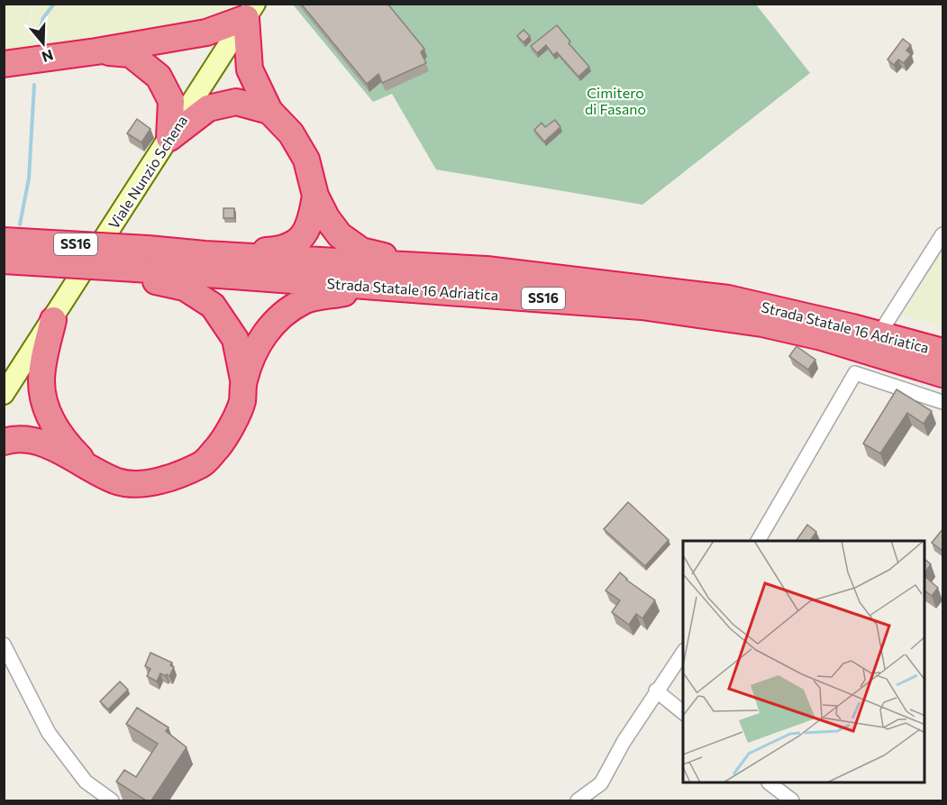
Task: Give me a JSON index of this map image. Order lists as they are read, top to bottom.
{
  "streets": {
    "highway": ["SS16", "Strada Statale 16 Adriatica"],
    "street": ["Viale Nunzio Schena"]
  },
  "parks": ["Cimitero di Fasano"],
  "north": "bottom"
}
